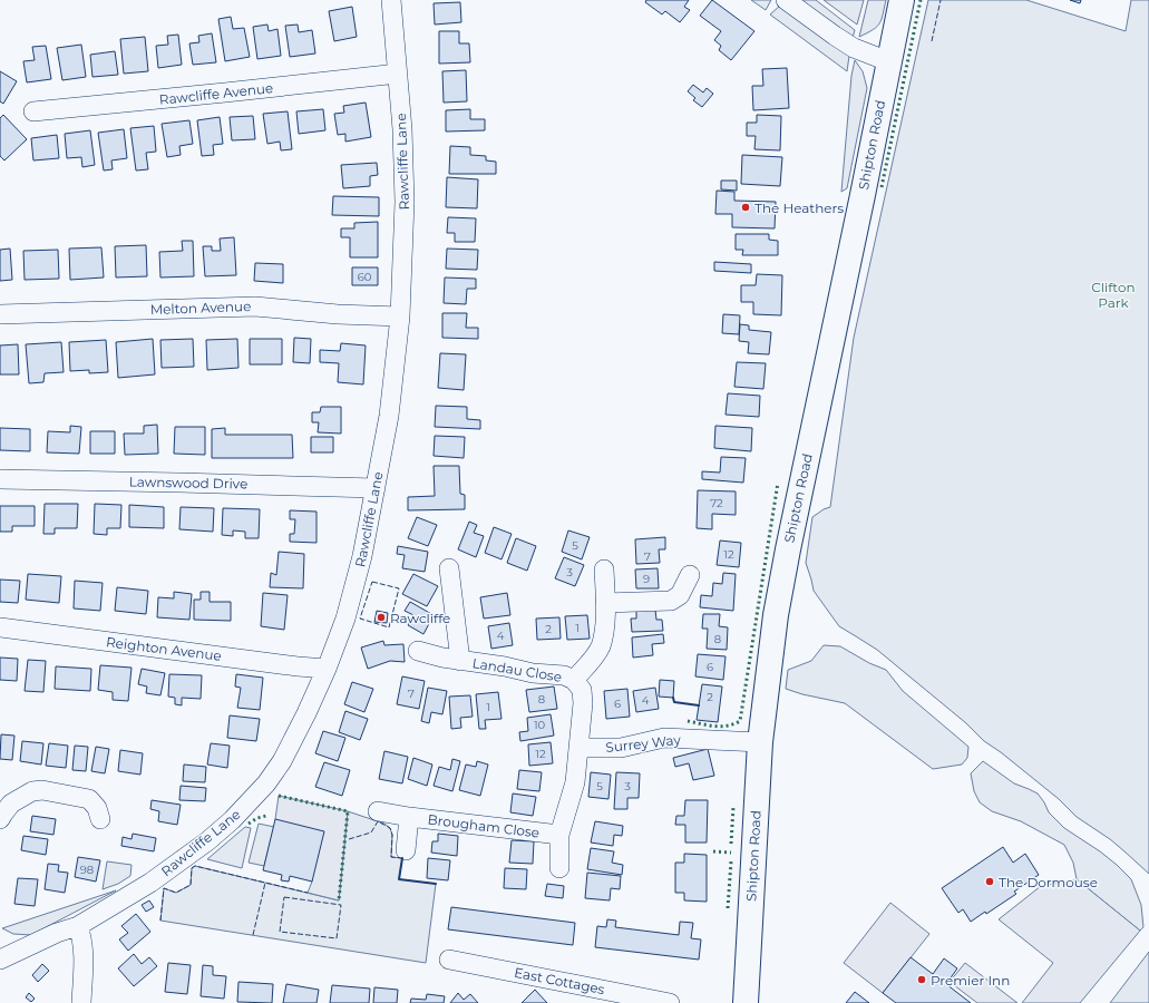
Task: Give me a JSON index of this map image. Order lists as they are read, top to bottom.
{
  "streets": {
    "main road": ["Shipton Road"],
    "street": [
      "Rawcliffe Avenue",
      "Rawcliffe Lane",
      "Melton Avenue",
      "Lawnswood Drive",
      "Reighton Avenue",
      "Landau Close",
      "Surrey Way",
      "Brougham Close",
      "East Cottages"
    ]
  },
  "crossings": [
    ["Rawcliffe Avenue", "Rawcliffe Lane"],
    ["Shipton Road", "Surrey Way"],
    ["Rawcliffe Lane", "Melton Avenue"],
    ["Rawcliffe Lane", "Lawnswood Drive"],
    ["Rawcliffe Lane", "Reighton Avenue"]
  ],
  "parks": ["Clifton Park"],
  "places": [
    "The Heathers",
    "Rawcliffe",
    "The Dormouse",
    "Premier Inn"
  ],
  "house_numbers": [
    "60",
    "72",
    "5",
    "12",
    "7",
    "3",
    "9",
    "1",
    "2",
    "4",
    "8",
    "6",
    "7",
    "2",
    "8",
    "4",
    "6",
    "1",
    "10",
    "12",
    "5",
    "3",
    "98"
  ]
}
